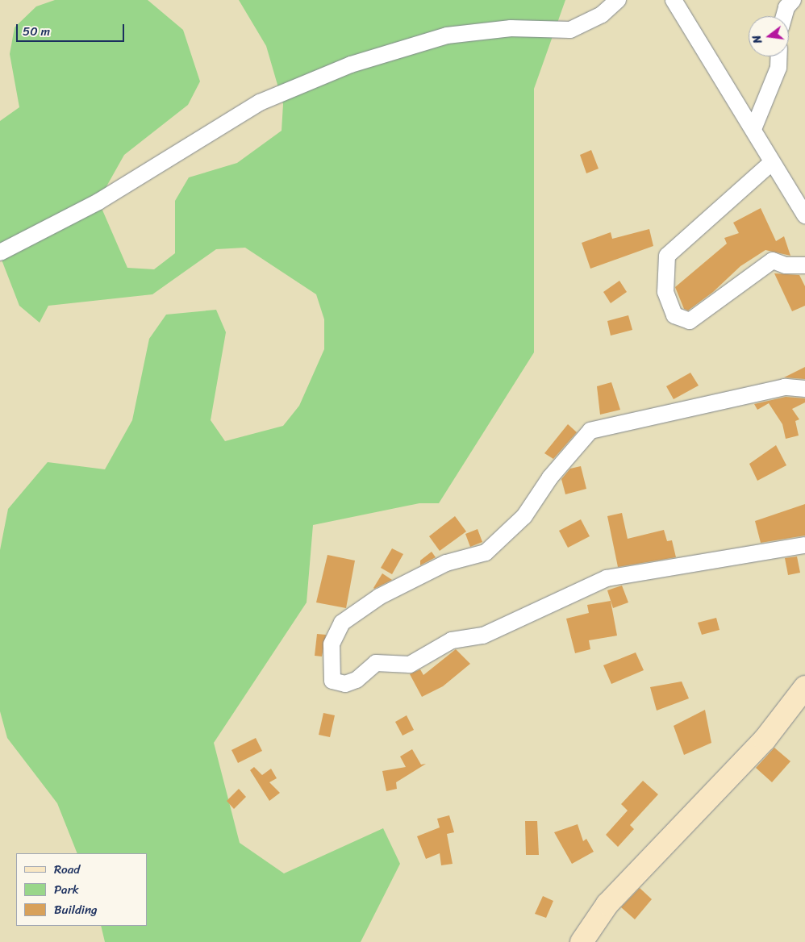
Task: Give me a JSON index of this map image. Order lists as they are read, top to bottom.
{
  "legend": ["Road", "Park", "Building"],
  "scale_bar": "50 m",
  "north": "left"
}
